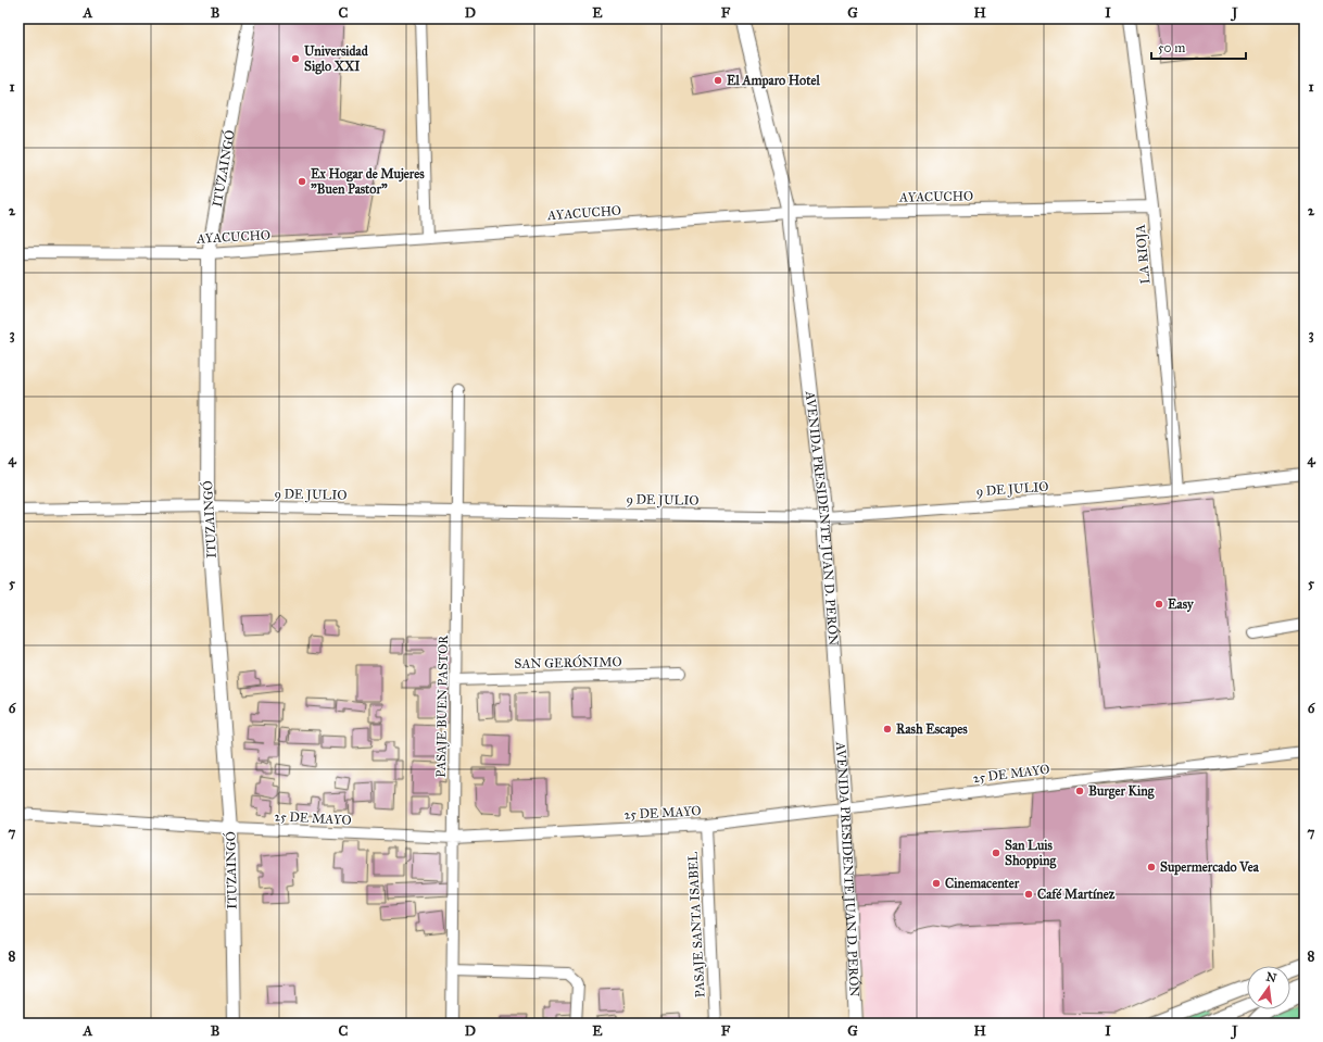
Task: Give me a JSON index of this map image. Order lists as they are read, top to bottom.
{
  "streets": {
    "street": [
      "ITUZAINGÓ",
      "AYACUCHO",
      "LA RIOJA",
      "9 DE JULIO",
      "AVENIDA PRESIDENTE JUAN D. PERÓN",
      "SAN GERÓNIMO",
      "PASAJE BUEN PASTOR",
      "25 DE MAYO",
      "PASAJE SANTA ISABEL"
    ]
  },
  "crossings": [
    ["ITUZAINGÓ", "AYACUCHO"],
    ["ITUZAINGÓ", "9 DE JULIO"],
    ["ITUZAINGÓ", "25 DE MAYO"],
    ["AYACUCHO", "LA RIOJA"],
    ["AYACUCHO", "AVENIDA PRESIDENTE JUAN D. PERÓN"],
    ["LA RIOJA", "9 DE JULIO"],
    ["9 DE JULIO", "AVENIDA PRESIDENTE JUAN D. PERÓN"],
    ["9 DE JULIO", "PASAJE BUEN PASTOR"],
    ["AVENIDA PRESIDENTE JUAN D. PERÓN", "25 DE MAYO"],
    ["SAN GERÓNIMO", "PASAJE BUEN PASTOR"],
    ["PASAJE BUEN PASTOR", "25 DE MAYO"],
    ["25 DE MAYO", "PASAJE SANTA ISABEL"]
  ],
  "places": [
    "Universidad Siglo XXI",
    "El Amparo Hotel",
    "Ex Hogar de Mujeres \"Buen Pastor\"",
    "Easy",
    "Rash Escapes",
    "Burger King",
    "San Luis Shopping",
    "Supermercado Vea",
    "Cinemacenter",
    "Café Martínez"
  ],
  "scale_bar": "50 m",
  "north": "top",
  "grid": {
    "columns": [
      "A",
      "B",
      "C",
      "D",
      "E",
      "F",
      "G",
      "H",
      "I",
      "J"
    ],
    "rows": [
      "1",
      "2",
      "3",
      "4",
      "5",
      "6",
      "7",
      "8"
    ]
  }
}
